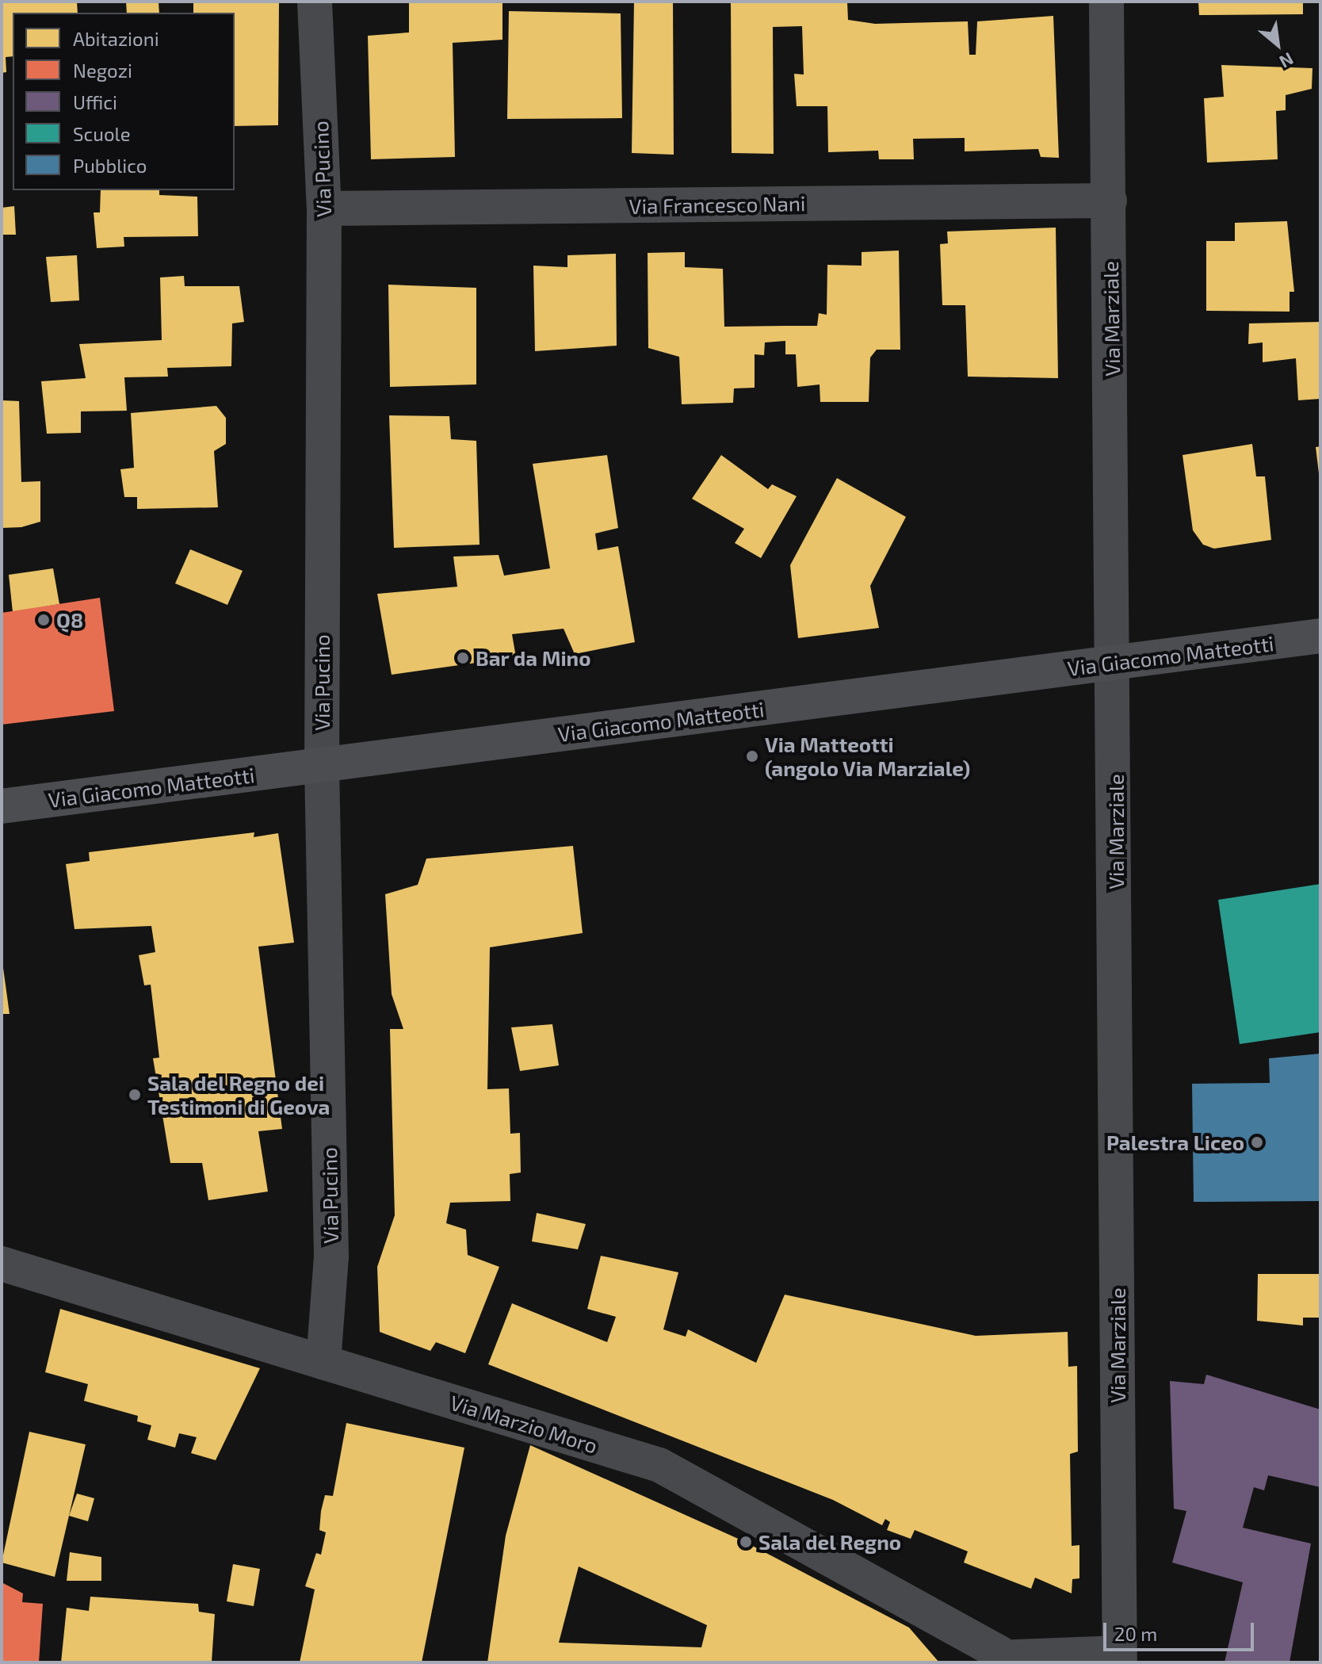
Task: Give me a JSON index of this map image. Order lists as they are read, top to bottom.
{
  "streets": {
    "main road": ["Via Giacomo Matteotti"],
    "street": [
      "Via Pucino",
      "Via Francesco Nani",
      "Via Marziale",
      "Via Marzio Moro"
    ]
  },
  "crossings": [
    ["Via Pucino", "Via Francesco Nani"],
    ["Via Pucino", "Via Giacomo Matteotti"],
    ["Via Pucino", "Via Marzio Moro"],
    ["Via Francesco Nani", "Via Marziale"],
    ["Via Marziale", "Via Giacomo Matteotti"],
    ["Via Marziale", "Via Marzio Moro"]
  ],
  "places": [
    "Q8",
    "Bar da Mino",
    "Via Matteotti (angolo Via Marziale)",
    "Sala del Regno dei Testimoni di Geova",
    "Palestra Liceo",
    "Sala del Regno"
  ],
  "legend": [
    "Abitazioni",
    "Negozi",
    "Uffici",
    "Scuole",
    "Pubblico"
  ],
  "scale_bar": "20 m",
  "north": "bottom right"
}
